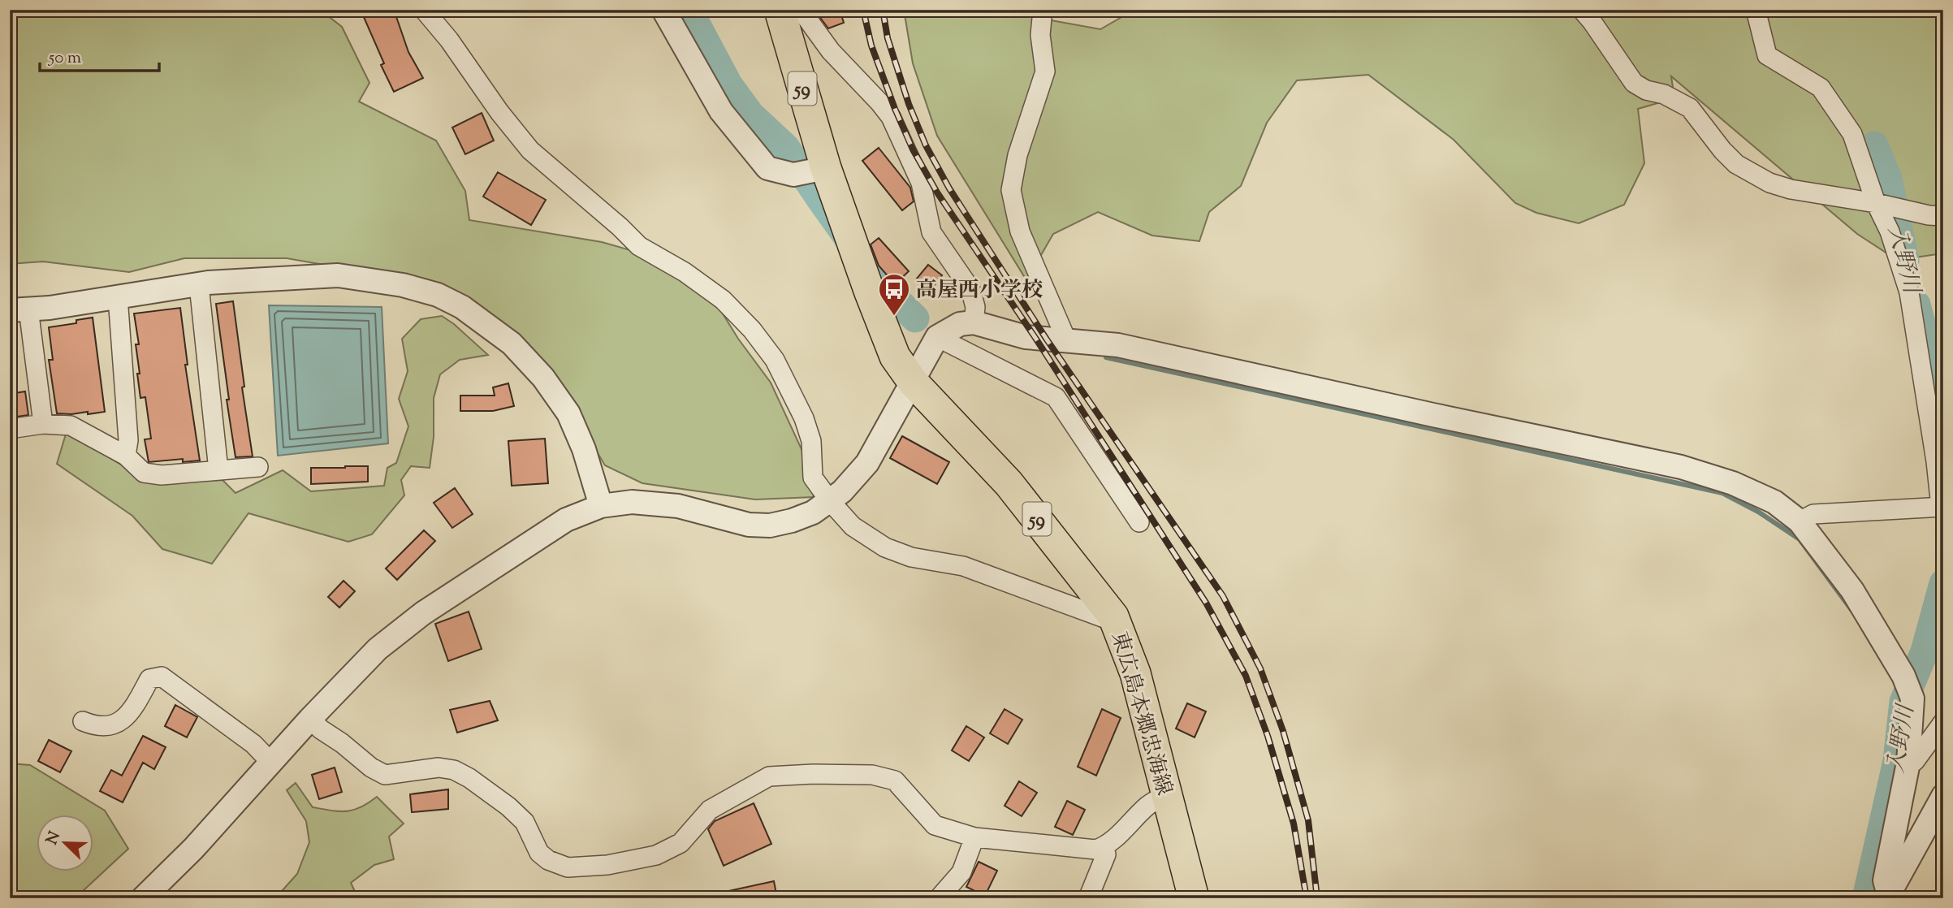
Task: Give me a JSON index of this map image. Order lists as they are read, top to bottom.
{
  "streets": {
    "main road": ["59", "東広島本郷忠海線"]
  },
  "water": ["入野川"],
  "places": {
    "bus stop": ["高屋西小学校"]
  },
  "scale_bar": "50 m",
  "north": "top left"
}
